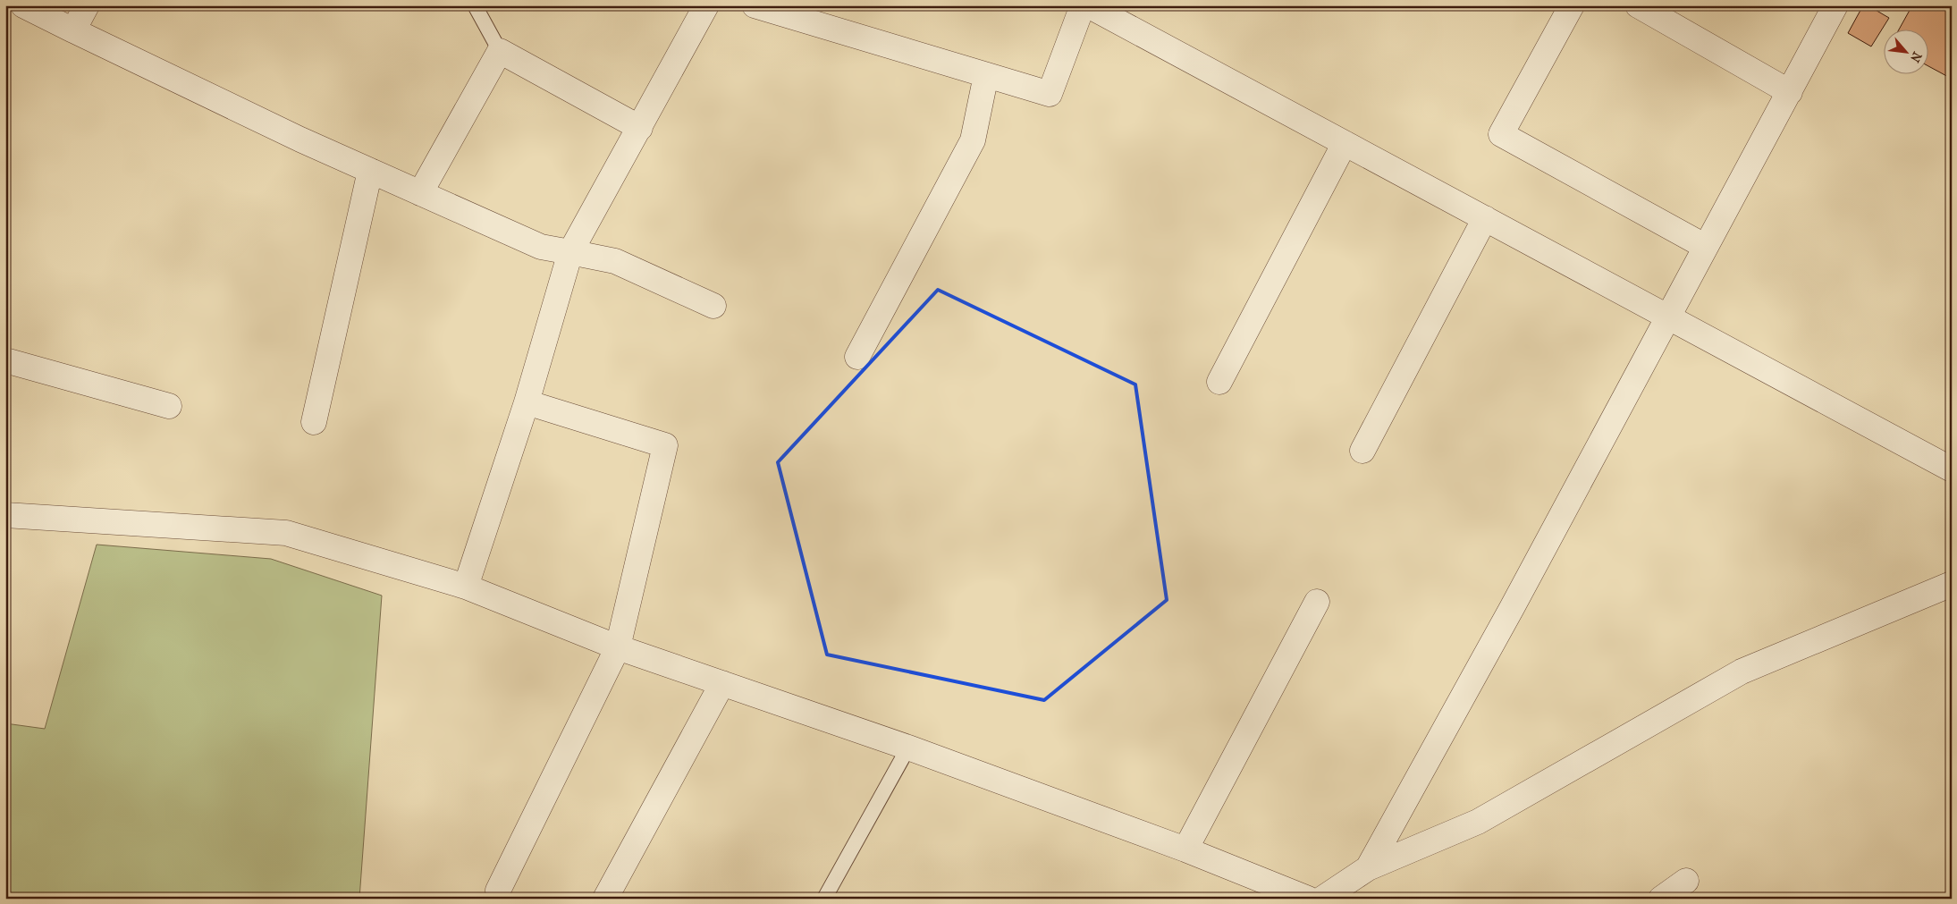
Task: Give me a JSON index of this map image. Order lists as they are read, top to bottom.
{
  "north": "bottom right"
}
